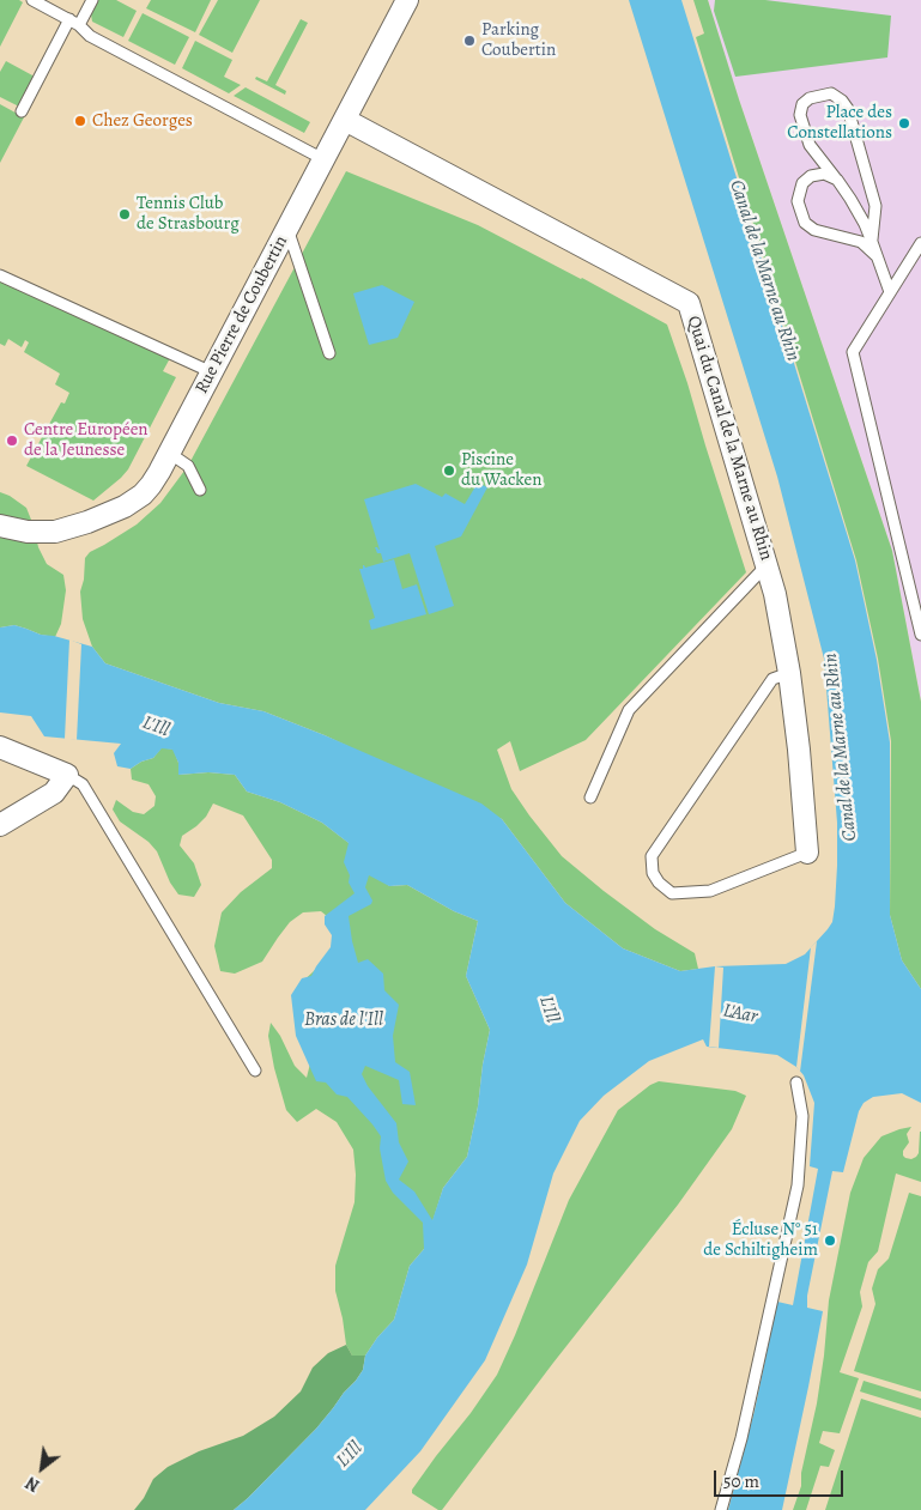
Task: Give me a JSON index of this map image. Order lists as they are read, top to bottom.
{
  "streets": {
    "street": ["Rue Pierre de Coubertin", "Quai du Canal de la Marne au Rhin"]
  },
  "crossings": [
    ["Rue Pierre de Coubertin", "Quai du Canal de la Marne au Rhin"]
  ],
  "water": [
    "Canal de la Marne au Rhin",
    "L'Ill",
    "L'Aar",
    "Bras de l'Ill"
  ],
  "places": [
    "Parking Coubertin",
    "Chez Georges",
    "Place des Constellations",
    "Tennis Club de Strasbourg",
    "Centre Européen de la Jeunesse",
    "Piscine du Wacken",
    "Écluse N° 51 de Schiltigheim"
  ],
  "scale_bar": "50 m",
  "north": "bottom left"
}
